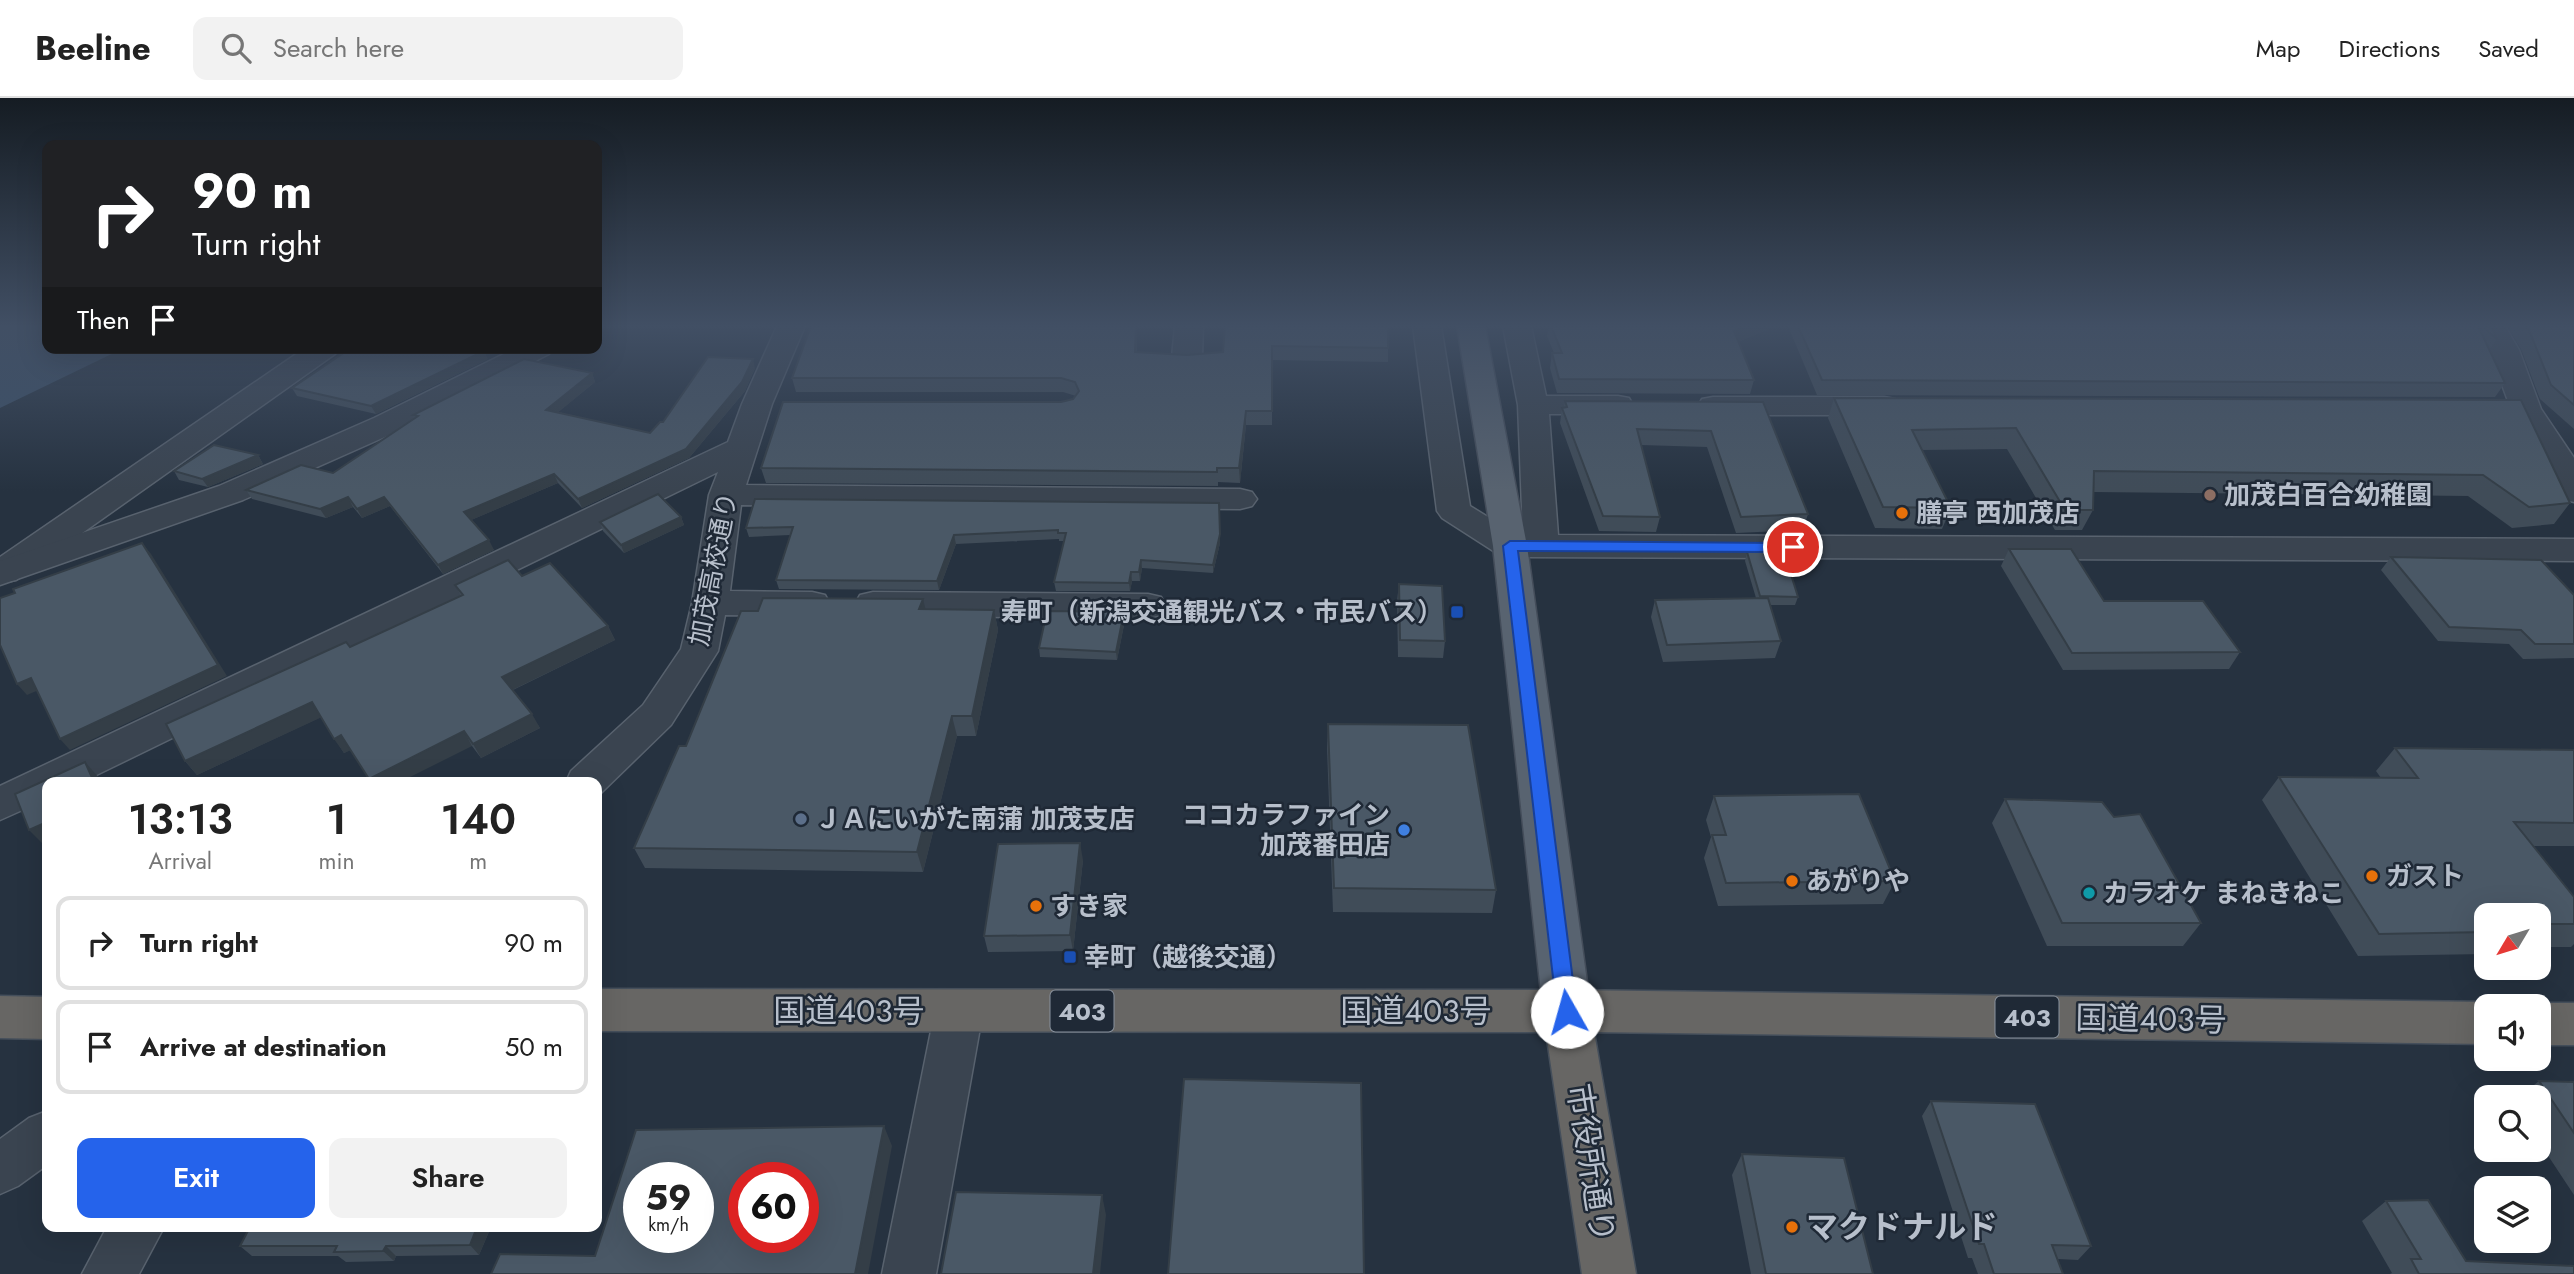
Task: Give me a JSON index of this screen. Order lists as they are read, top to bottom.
{
  "streets": {
    "highway": ["国道403号", "403", "市役所通り"],
    "street": ["加茂高校通り"]
  },
  "crossings": [
    ["国道403号", "市役所通り"]
  ],
  "places": {
    "other": [
      "加茂白百合幼稚園",
      "膳亭 西加茂店",
      "ＪＡにいがた南蒲 加茂支店",
      "ココカラファイン 加茂番田店",
      "ガスト",
      "あがりや",
      "カラオケ まねきねこ",
      "すき家",
      "マクドナルド"
    ],
    "transit": ["寿町（新潟交通観光バス・市民バス）", "幸町（越後交通）"]
  },
  "north": "bottom left",
  "page": {
    "header": "Beeline",
    "search": "Search here",
    "nav": ["Map", "Directions", "Saved"],
    "turn": ["90 m", "Turn right"],
    "then": "Then",
    "eta": [
      "13:13",
      "Arrival",
      "1",
      "min",
      "140",
      "m"
    ],
    "list": [
      {
        "name": "Turn right",
        "value": "90 m"
      },
      {
        "name": "Arrive at destination",
        "value": "50 m"
      }
    ],
    "buttons": ["Exit", "Share"],
    "speed": "59 km/h",
    "limit": "60"
  }
}
